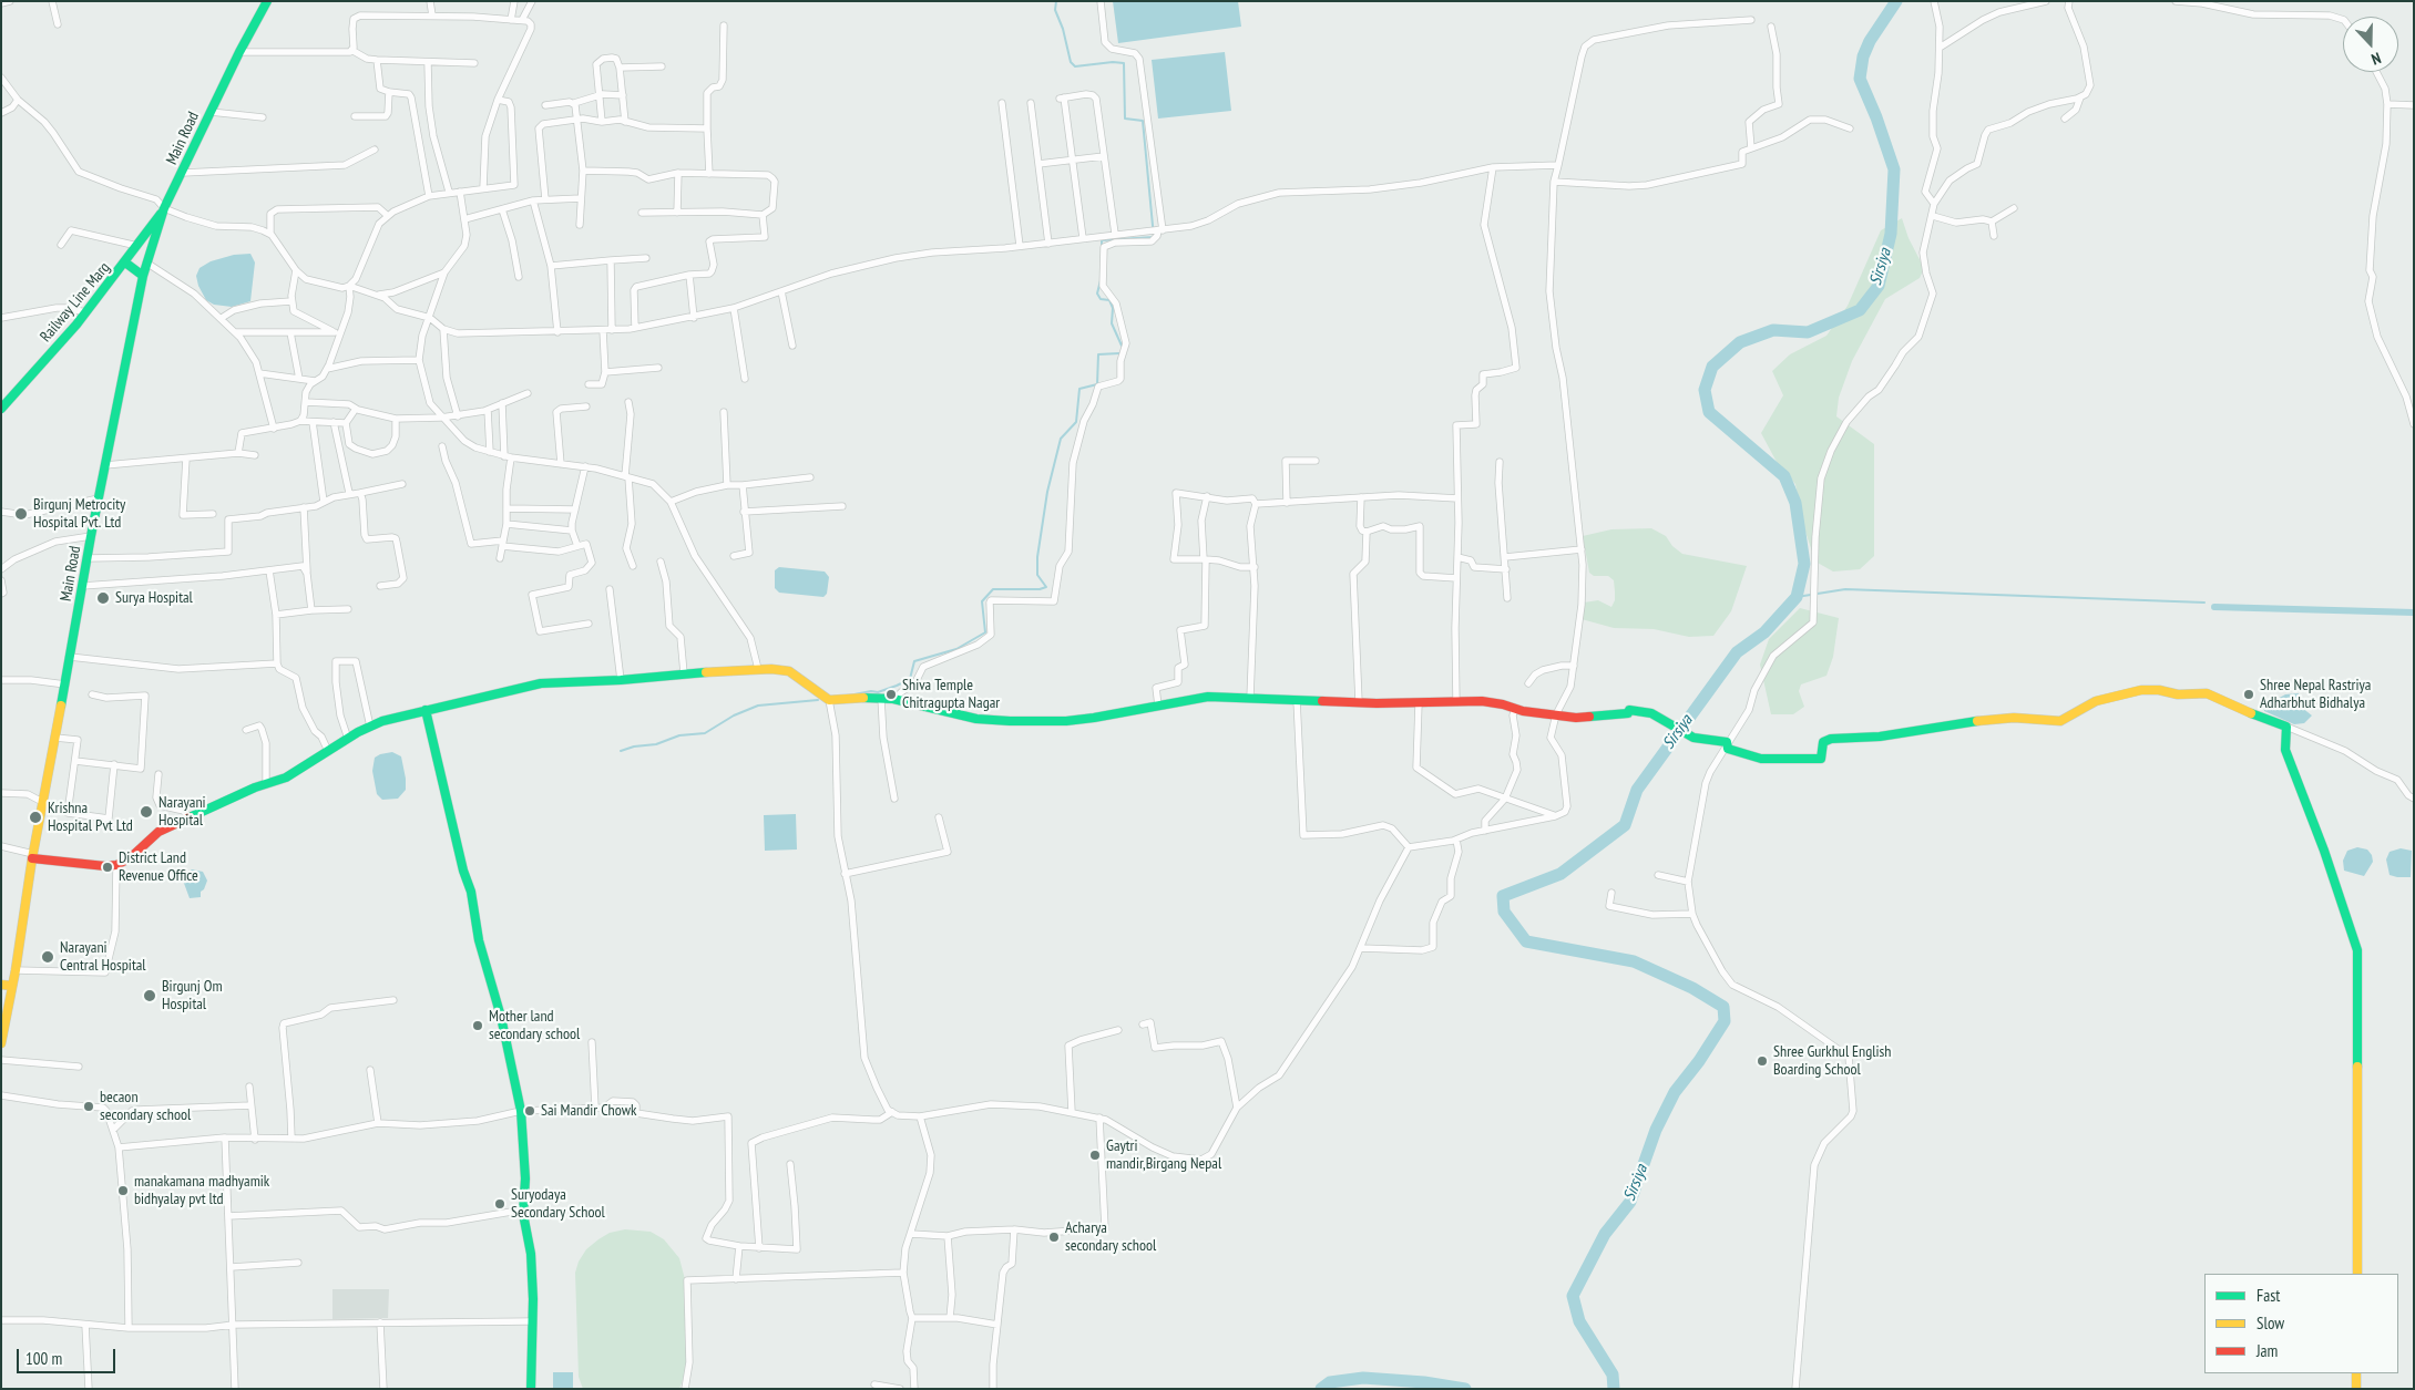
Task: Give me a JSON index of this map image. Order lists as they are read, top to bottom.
{
  "streets": {
    "street": ["Main Road", "Railway Line Marg"]
  },
  "crossings": [
    ["Main Road", "Railway Line Marg"]
  ],
  "water": ["Sirsiya"],
  "places": [
    "Birgunj Metrocity Hospital Pvt. Ltd",
    "Surya Hospital",
    "Shiva Temple Chitragupta Nagar",
    "Shree Nepal Rastriya Adharbhut Bidhalya",
    "Narayani Hospital",
    "Krishna Hospital Pvt Ltd",
    "District Land Revenue Office",
    "Narayani Central Hospital",
    "Birgunj Om Hospital",
    "Mother land secondary school",
    "Shree Gurkhul English Boarding School",
    "becaon secondary school",
    "Sai Mandir Chowk",
    "Gaytri mandir,Birgang Nepal",
    "manakamana madhyamik bidhyalay pvt ltd",
    "Suryodaya Secondary School",
    "Acharya secondary school"
  ],
  "legend": ["Fast", "Slow", "Jam"],
  "scale_bar": "100 m",
  "north": "bottom"
}
